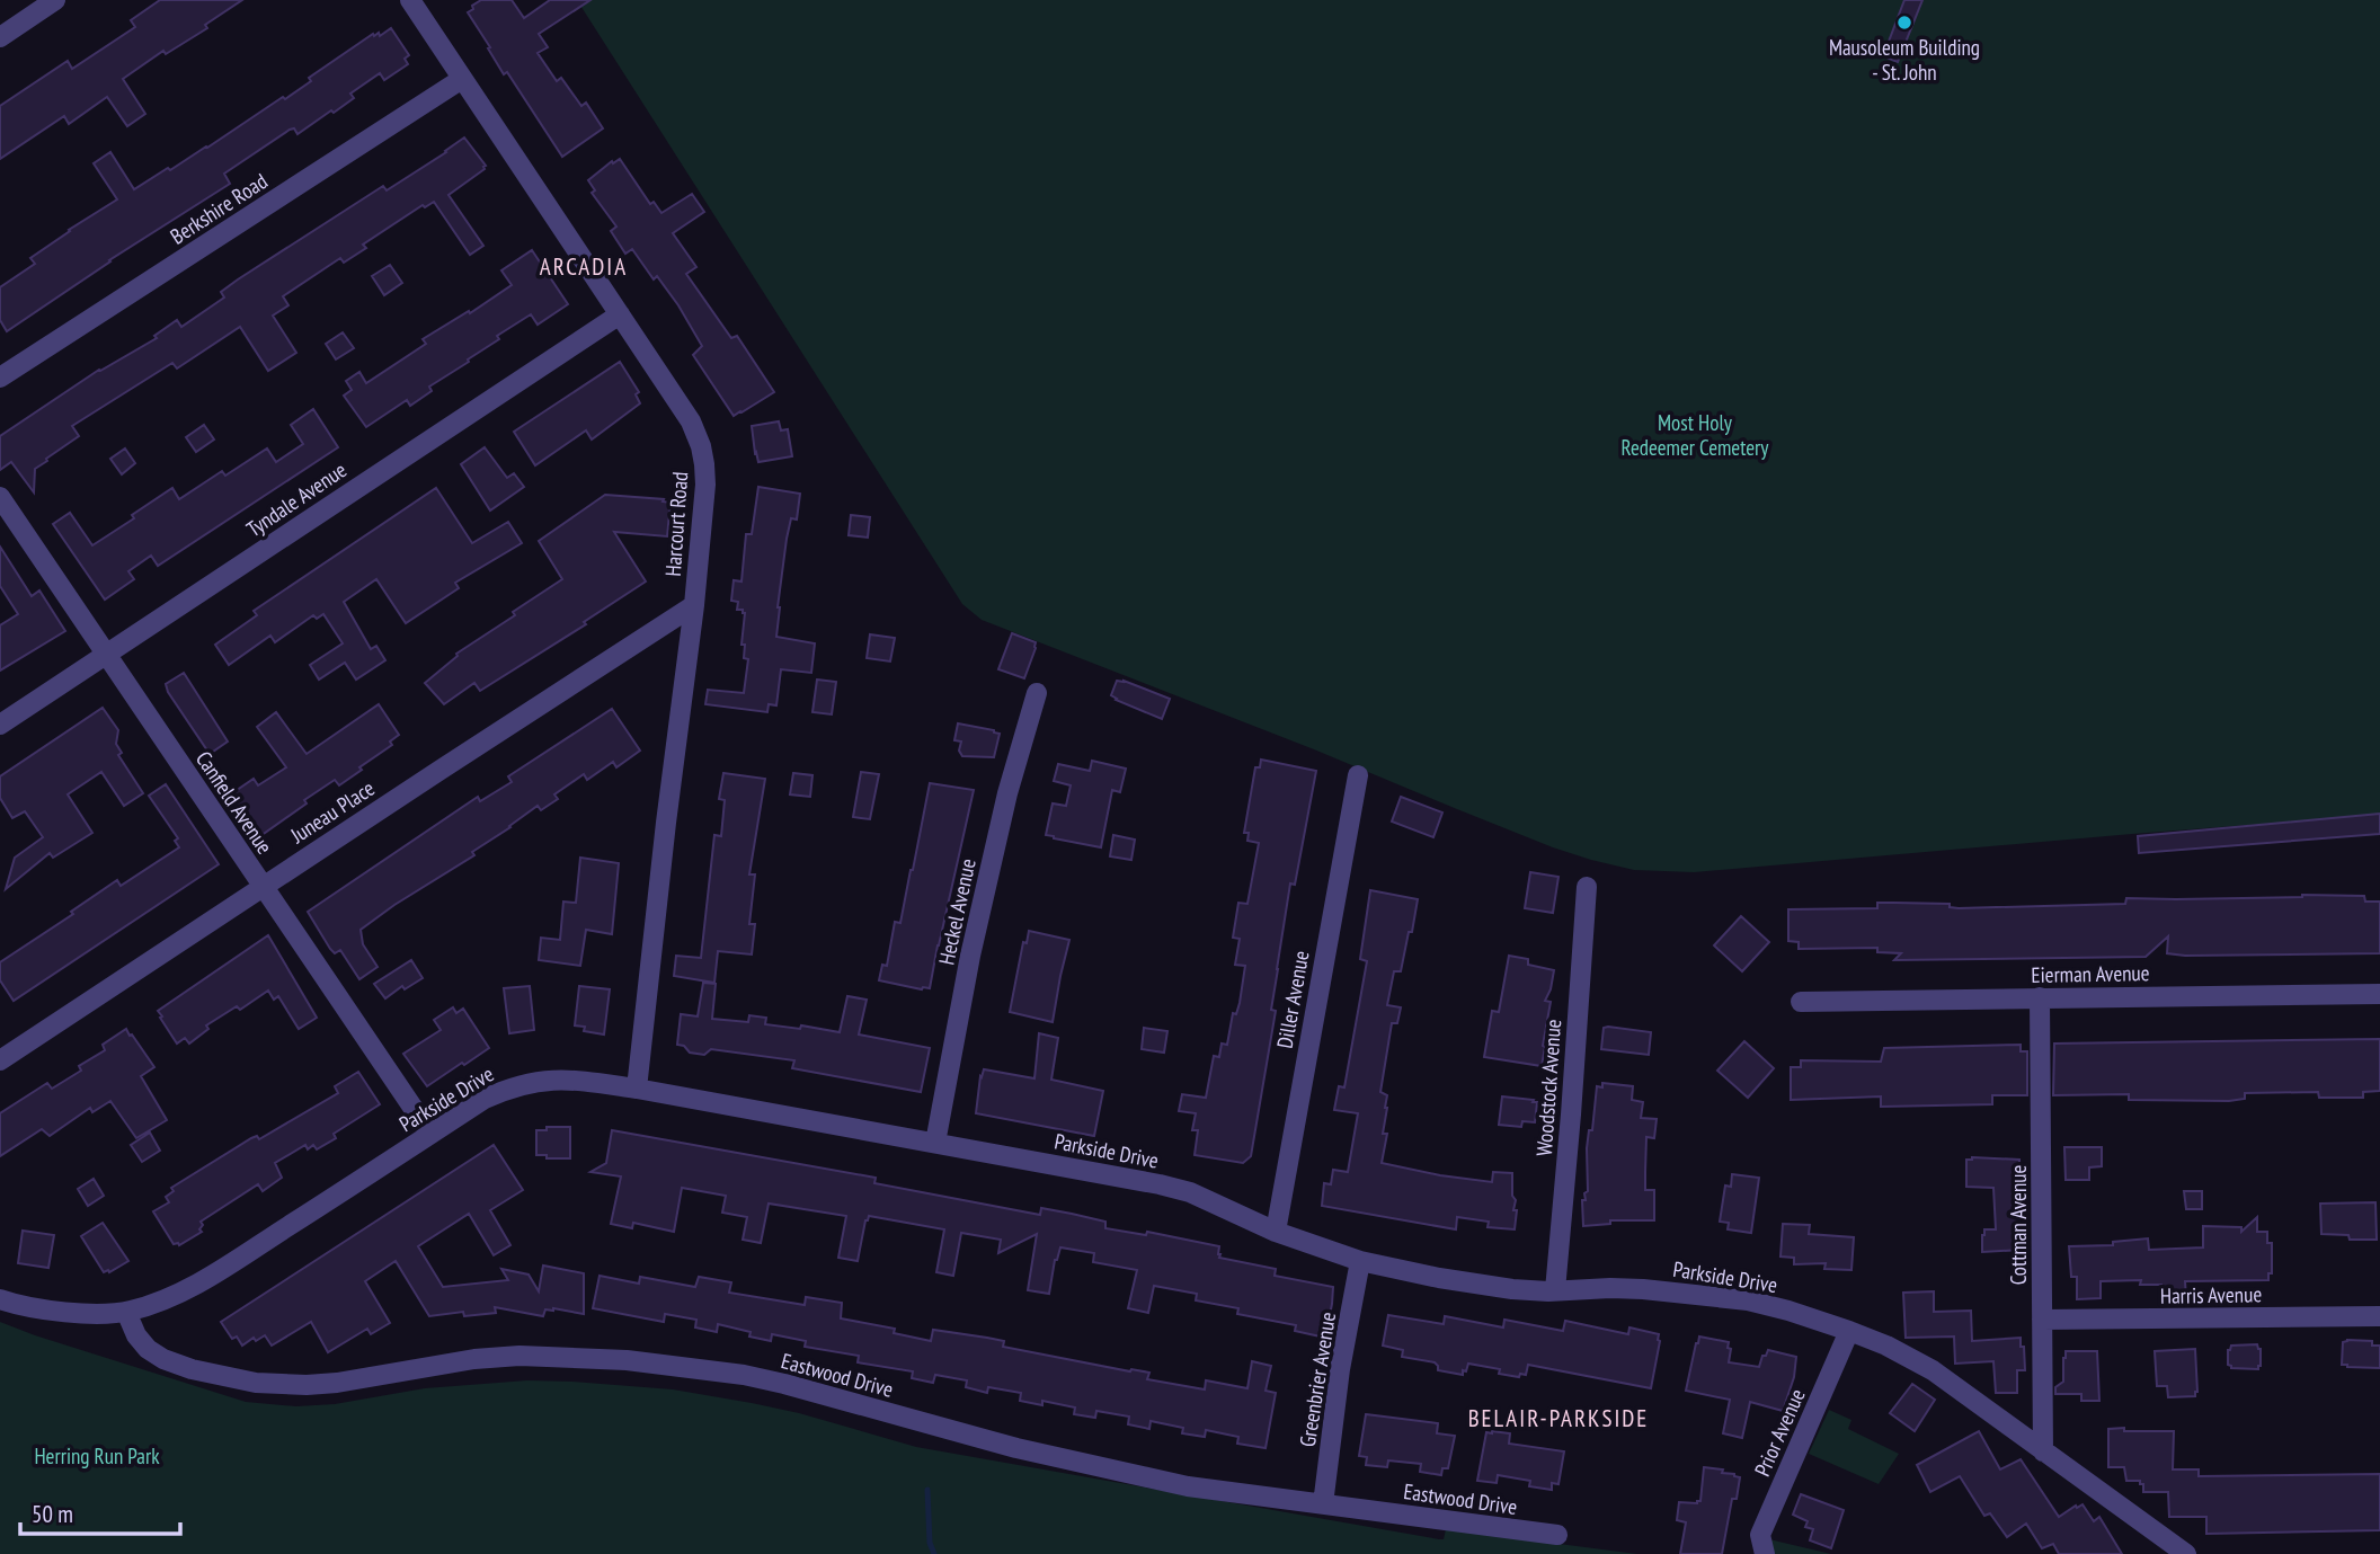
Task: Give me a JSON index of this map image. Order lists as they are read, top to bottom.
{
  "streets": {
    "street": [
      "Berkshire Road",
      "Tyndale Avenue",
      "Harcourt Road",
      "Canfield Avenue",
      "Juneau Place",
      "Heckel Avenue",
      "Eierman Avenue",
      "Diller Avenue",
      "Woodstock Avenue",
      "Parkside Drive",
      "Cottman Avenue",
      "Harris Avenue",
      "Eastwood Drive",
      "Greenbrier Avenue",
      "Prior Avenue"
    ]
  },
  "crossings": [
    ["Berkshire Road", "Harcourt Road"],
    ["Tyndale Avenue", "Harcourt Road"],
    ["Tyndale Avenue", "Canfield Avenue"],
    ["Harcourt Road", "Juneau Place"],
    ["Harcourt Road", "Parkside Drive"],
    ["Canfield Avenue", "Juneau Place"],
    ["Canfield Avenue", "Parkside Drive"],
    ["Heckel Avenue", "Parkside Drive"],
    ["Eierman Avenue", "Cottman Avenue"],
    ["Diller Avenue", "Parkside Drive"],
    ["Woodstock Avenue", "Parkside Drive"],
    ["Parkside Drive", "Cottman Avenue"],
    ["Parkside Drive", "Eastwood Drive"],
    ["Parkside Drive", "Greenbrier Avenue"],
    ["Parkside Drive", "Prior Avenue"],
    ["Cottman Avenue", "Harris Avenue"],
    ["Eastwood Drive", "Greenbrier Avenue"]
  ],
  "districts": ["ARCADIA", "BELAIR-PARKSIDE"],
  "parks": ["Most Holy Redeemer Cemetery", "Herring Run Park"],
  "places": ["Mausoleum Building - St. John"],
  "scale_bar": "50 m"
}
